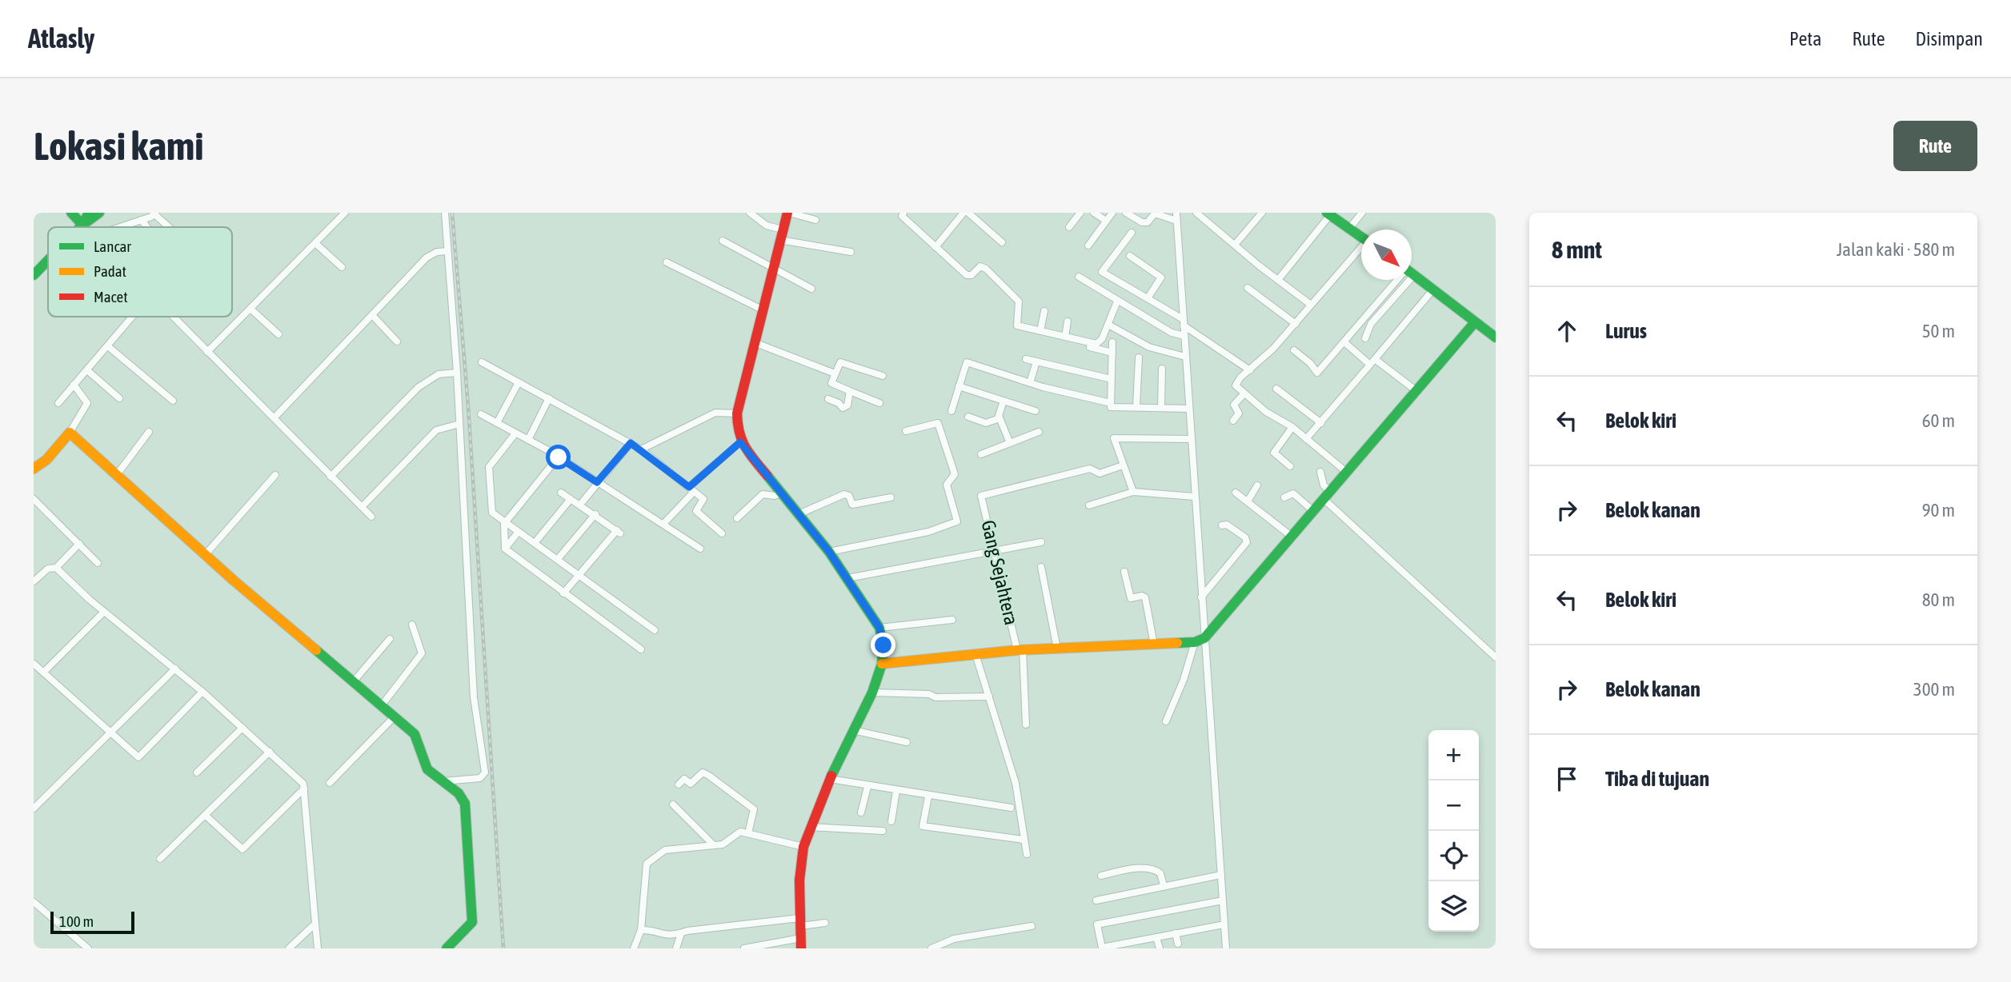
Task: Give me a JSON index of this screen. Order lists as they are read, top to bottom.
{
  "streets": {
    "street": ["Gang Sejahtera"]
  },
  "legend": ["Lancar", "Padat", "Macet"],
  "scale_bar": "100 m",
  "north": "bottom right",
  "page": {
    "header": "Atlasly",
    "nav": ["Peta", "Rute", "Disimpan"],
    "buttons": "Rute",
    "title": "Lokasi kami",
    "heading": ["8 mnt", "Jalan kaki · 580 m"],
    "list": [
      ["Lurus", "50 m"],
      ["Belok kiri", "60 m"],
      ["Belok kanan", "90 m"],
      ["Belok kiri", "80 m"],
      ["Belok kanan", "300 m"],
      "Tiba di tujuan"
    ],
    "map_buttons": ["+", "−"],
    "scale": "100 m"
  }
}
